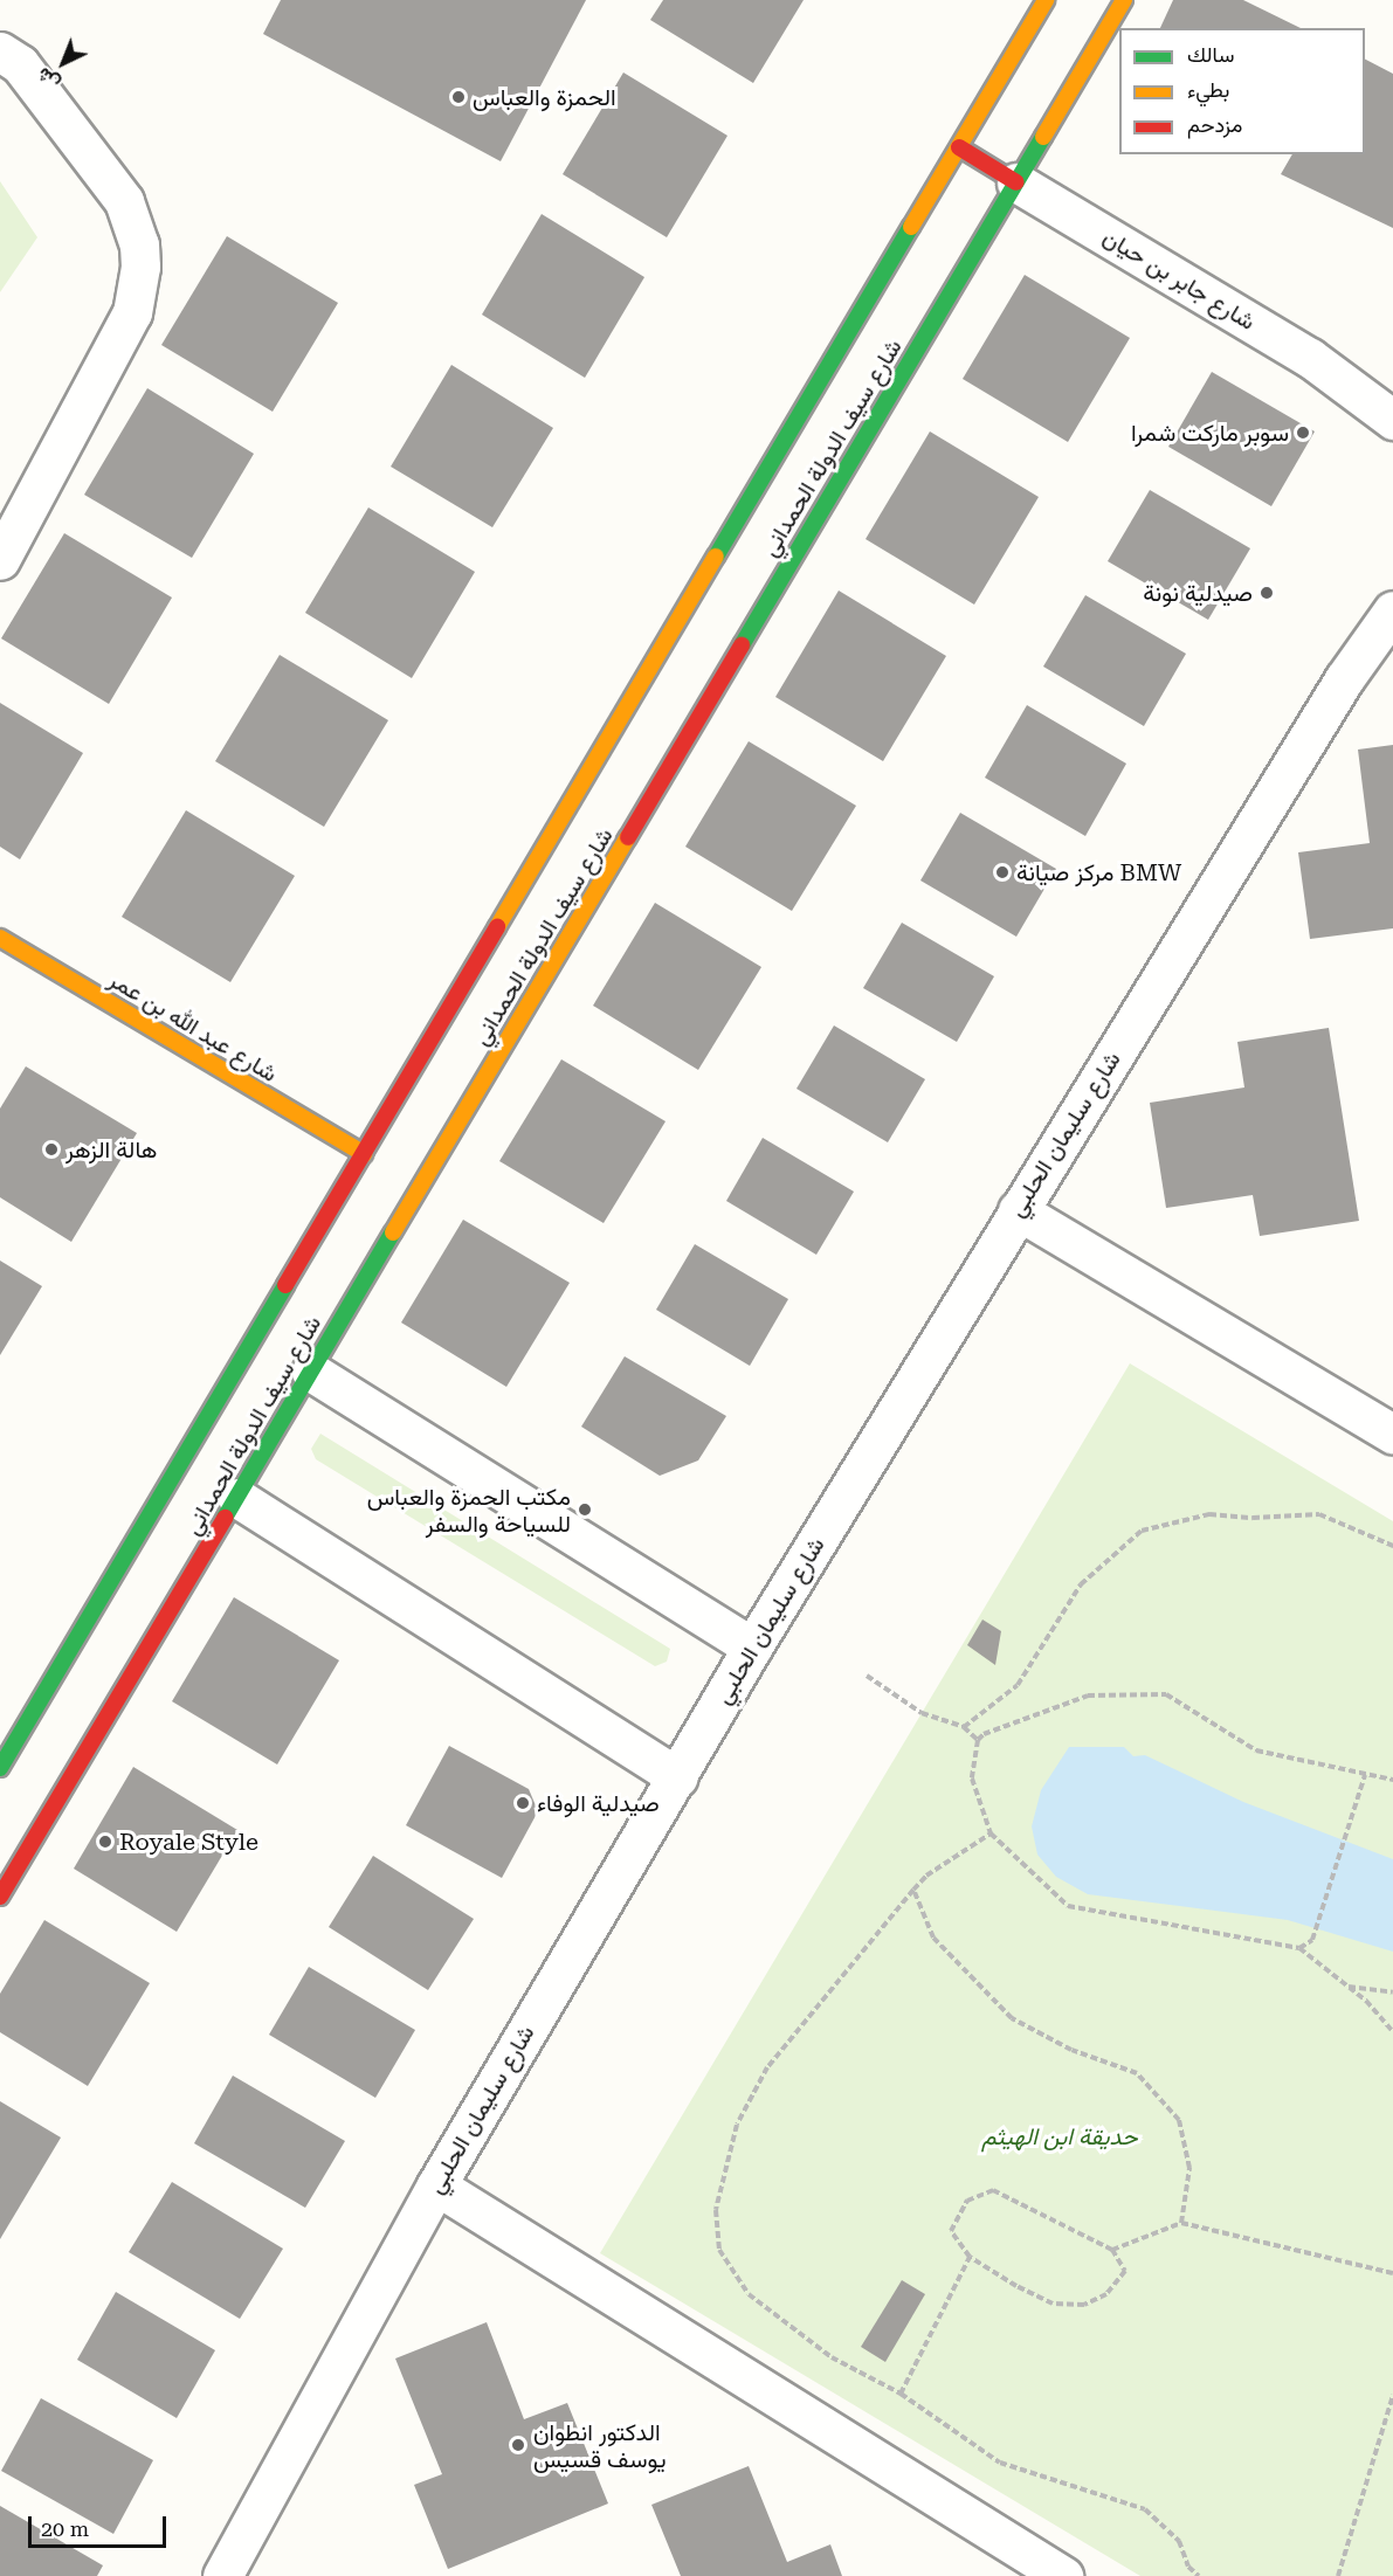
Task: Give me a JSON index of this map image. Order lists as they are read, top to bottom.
{
  "streets": {
    "main road": ["شارع جابر بن حيان", "شارع سيف الدولة الحمداني", "شارع عبد الله بن عمر"],
    "street": ["شارع سليمان الحلبي"]
  },
  "crossings": [
    ["شارع جابر بن حيان", "شارع سيف الدولة الحمداني"],
    ["شارع سيف الدولة الحمداني", "شارع عبد الله بن عمر"]
  ],
  "parks": ["حديقة ابن الهيثم"],
  "places": [
    "الحمزة والعباس",
    "سوبر ماركت شمرا",
    "صيدلية نونة",
    "مركز صيانة BMW",
    "هالة الزهر",
    "مكتب الحمزة والعباس للسياحة والسفر",
    "صيدلية الوفاء",
    "Royale Style",
    "الدكتور انطوان يوسف قسيس"
  ],
  "legend": ["سالك", "بطيء", "مزدحم"],
  "scale_bar": "20 m",
  "north": "bottom left"
}
